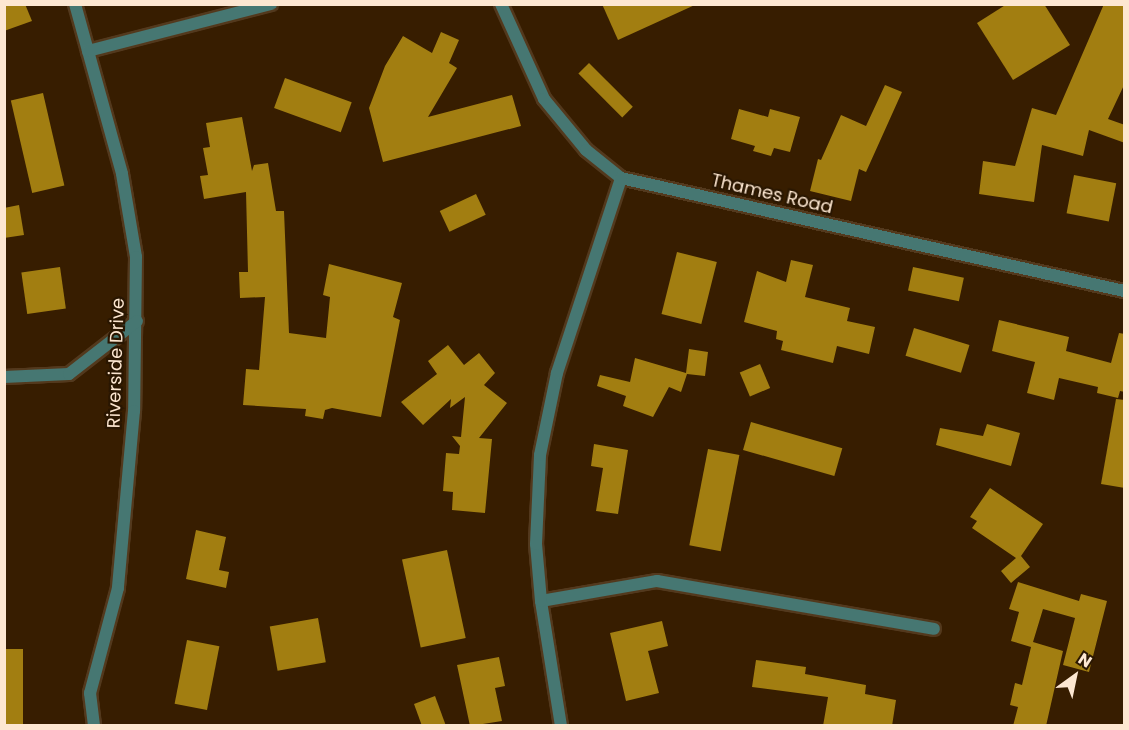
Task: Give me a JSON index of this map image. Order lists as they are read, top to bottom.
{
  "streets": {
    "street": ["Thames Road", "Riverside Drive"]
  },
  "north": "top right"
}
